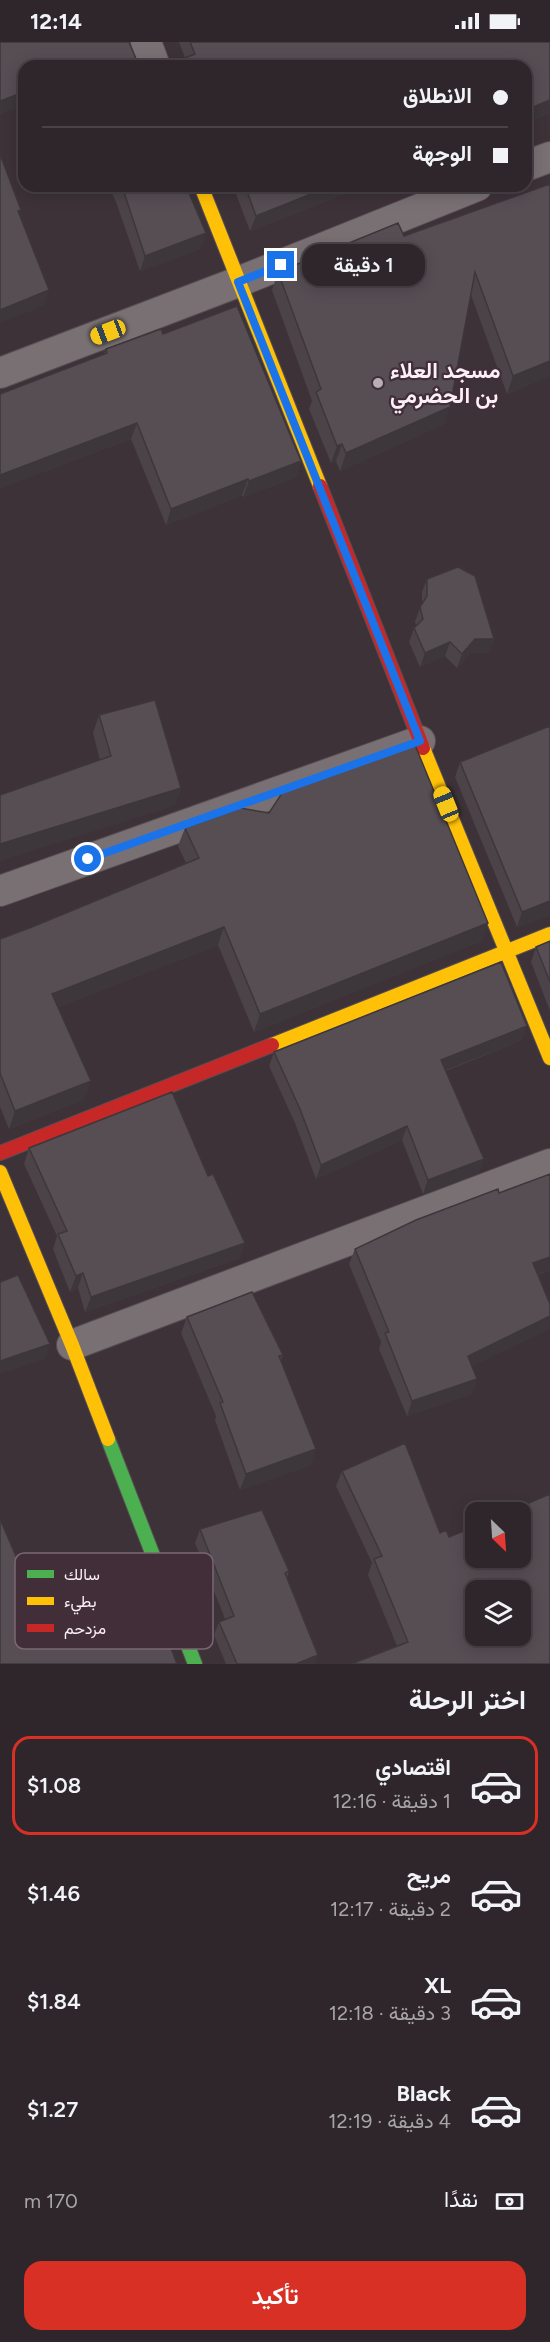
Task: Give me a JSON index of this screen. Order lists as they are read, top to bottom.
{
  "places": ["مسجد العلاء بن الحضرمي"],
  "legend": ["سالك", "بطيء", "مزدحم"],
  "north": "bottom right",
  "page": {
    "status": "12:14",
    "banner": ["الانطلاق", "الوجهة"],
    "bubble": "1 دقيقة",
    "heading": "اختر الرحلة",
    "list": [
      {
        "name": "اقتصادي",
        "note": "1 دقيقة · 12:16",
        "value": "$1.08"
      },
      {
        "name": "مريح",
        "note": "2 دقيقة · 12:17",
        "value": "$1.46"
      },
      {
        "name": "XL",
        "note": "3 دقيقة · 12:18",
        "value": "$1.84"
      },
      {
        "name": "Black",
        "note": "4 دقيقة · 12:19",
        "value": "$1.27"
      }
    ],
    "pay": ["نقدًا", "170 m"],
    "buttons": "تأكيد"
  }
}
